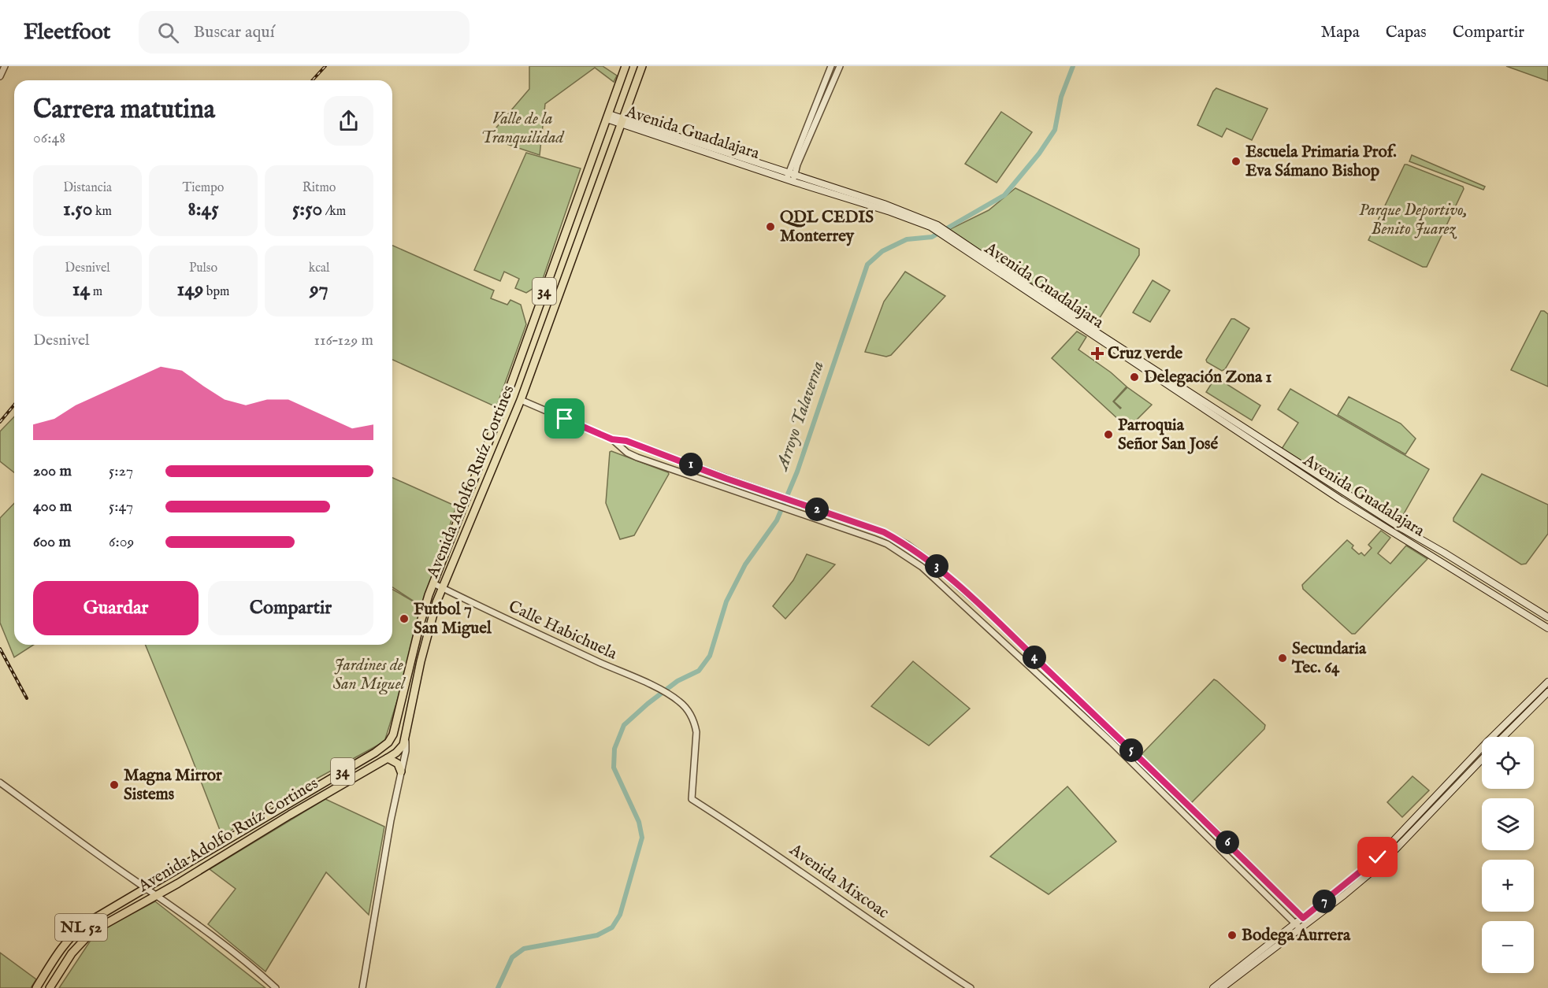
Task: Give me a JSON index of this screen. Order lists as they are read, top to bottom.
{
  "streets": {
    "main road": [
      "Avenida Guadalajara",
      "34",
      "Avenida Adolfo Ruíz Cortines",
      "NL 52"
    ],
    "street": ["Calle Habichuela", "Avenida Mixcoac"]
  },
  "crossings": [
    ["Avenida Guadalajara", "Avenida Adolfo Ruíz Cortines"],
    ["Avenida Adolfo Ruíz Cortines", "Calle Habichuela"],
    ["Calle Habichuela", "Avenida Mixcoac"]
  ],
  "water": ["Arroyo Talaverna"],
  "parks": ["Valle de la Tranquilidad", "Parque Deportivo, Benito Juarez", "Jardines de San Miguel"],
  "places": {
    "other": [
      "Escuela Primaria Prof. Eva Sámano Bishop",
      "QDL CEDIS Monterrey",
      "Delegación Zona 1",
      "Parroquia Señor San José",
      "Futbol 7 San Miguel",
      "Secundaria Tec. 64",
      "Magna Mirror Sistems",
      "Bodega Aurrera"
    ],
    "health": ["Cruz verde"]
  },
  "page": {
    "header": "Fleetfoot",
    "search": "Buscar aquí",
    "nav": ["Mapa", "Capas", "Compartir"],
    "heading": ["Carrera matutina", "06:48"],
    "stats": [
      ["Distancia", "1.50 km"],
      ["Tiempo", "8:45"],
      ["Ritmo", "5:50 /km"],
      ["Desnivel", "14 m"],
      ["Pulso", "149 bpm"],
      ["kcal", "97"]
    ],
    "chart": ["Desnivel", "116–129 m"],
    "pins": [
      "1",
      "2",
      "3",
      "4",
      "5",
      "6",
      "7"
    ],
    "list": [
      {
        "name": "200 m",
        "note": "5:27"
      },
      {
        "name": "400 m",
        "note": "5:47"
      },
      {
        "name": "600 m",
        "note": "6:09"
      }
    ],
    "buttons": ["Guardar", "Compartir"],
    "map_buttons": ["+", "−"]
  }
}
